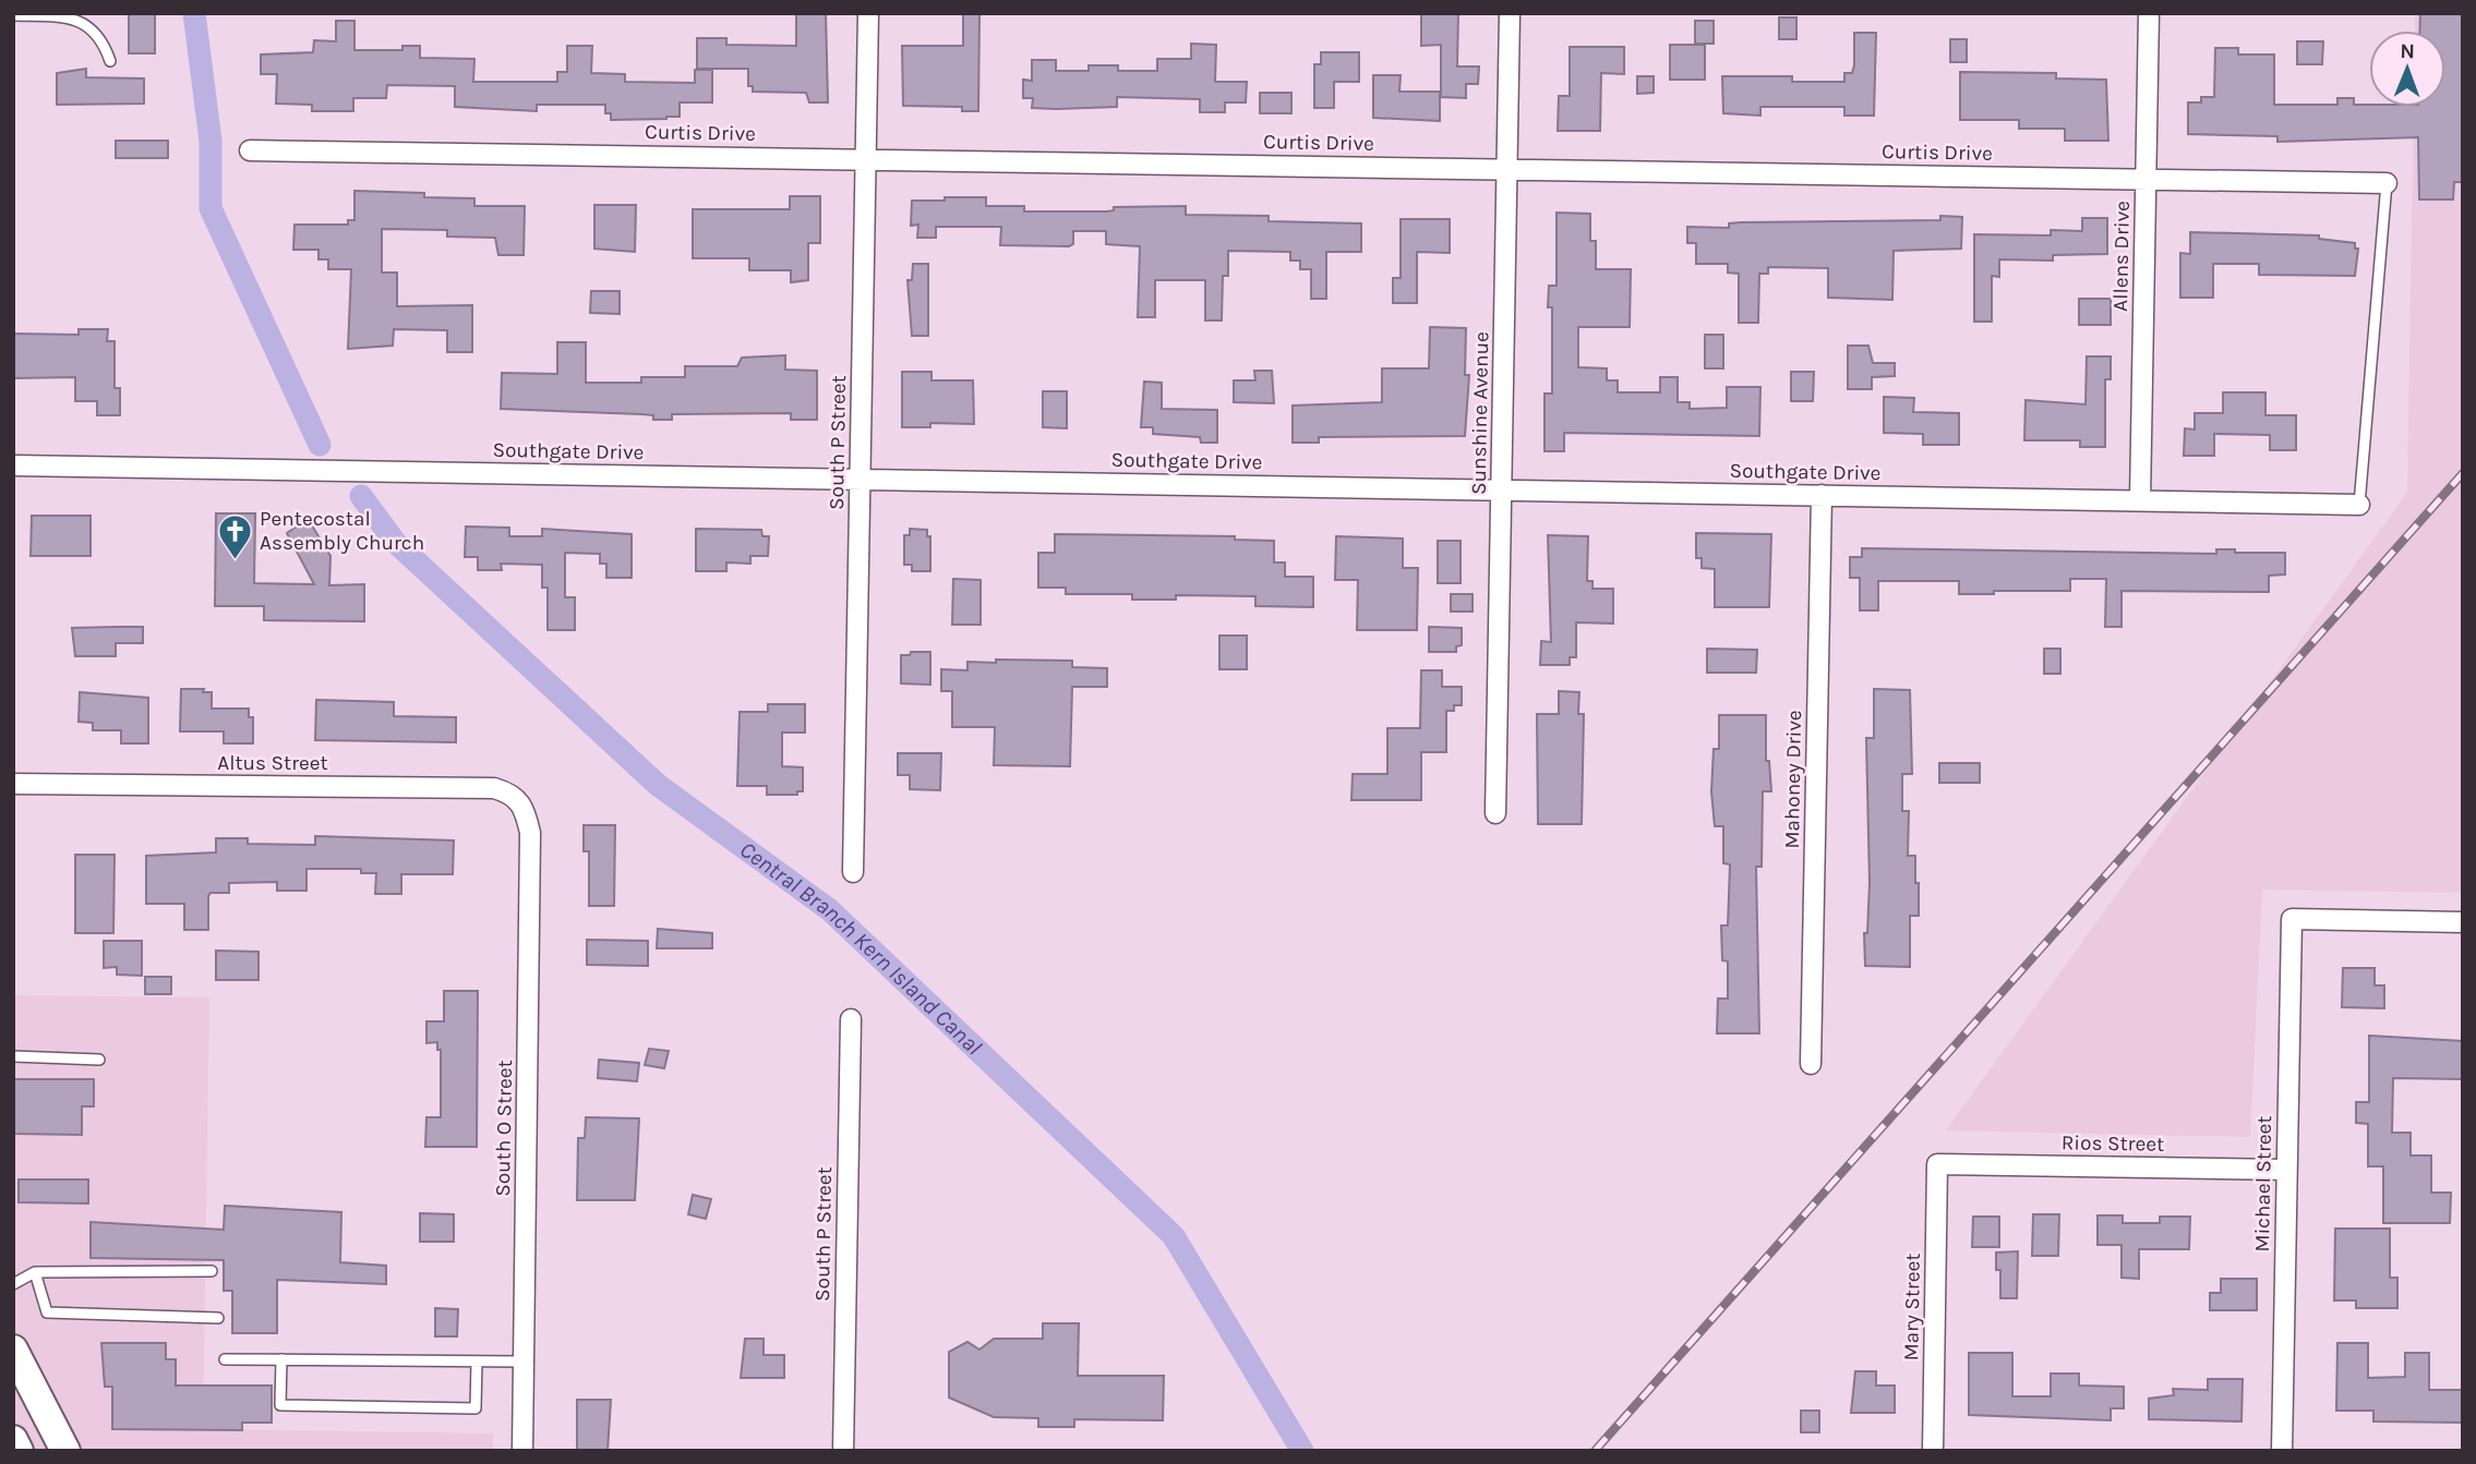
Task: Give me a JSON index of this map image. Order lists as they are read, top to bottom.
{
  "streets": {
    "street": [
      "Curtis Drive",
      "Allens Drive",
      "Sunshine Avenue",
      "South P Street",
      "Southgate Drive",
      "Altus Street",
      "Mahoney Drive",
      "South O Street",
      "Rios Street",
      "Michael Street",
      "Mary Street"
    ]
  },
  "crossings": [
    ["Curtis Drive", "Allens Drive"],
    ["Curtis Drive", "Sunshine Avenue"],
    ["Curtis Drive", "South P Street"],
    ["Allens Drive", "Southgate Drive"],
    ["Sunshine Avenue", "Southgate Drive"],
    ["South P Street", "Southgate Drive"],
    ["Southgate Drive", "Mahoney Drive"],
    ["Altus Street", "South O Street"],
    ["Rios Street", "Michael Street"],
    ["Rios Street", "Mary Street"]
  ],
  "water": ["Central Branch Kern Island Canal"],
  "places": {
    "church": ["Pentecostal Assembly Church"]
  },
  "north": "top"
}
